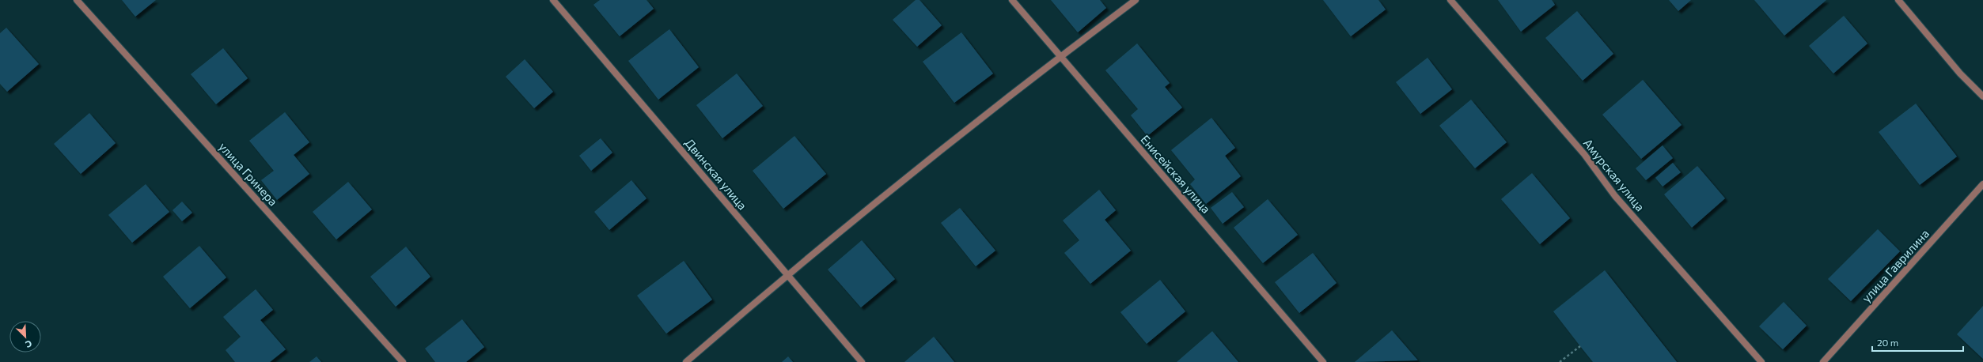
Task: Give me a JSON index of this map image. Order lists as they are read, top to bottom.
{
  "streets": {
    "street": [
      "улица Гринера",
      "Двинская улица",
      "Енисейская улица",
      "Амурская улица",
      "улица Гаврилина"
    ]
  },
  "scale_bar": "20 m",
  "north": "bottom right"
}
